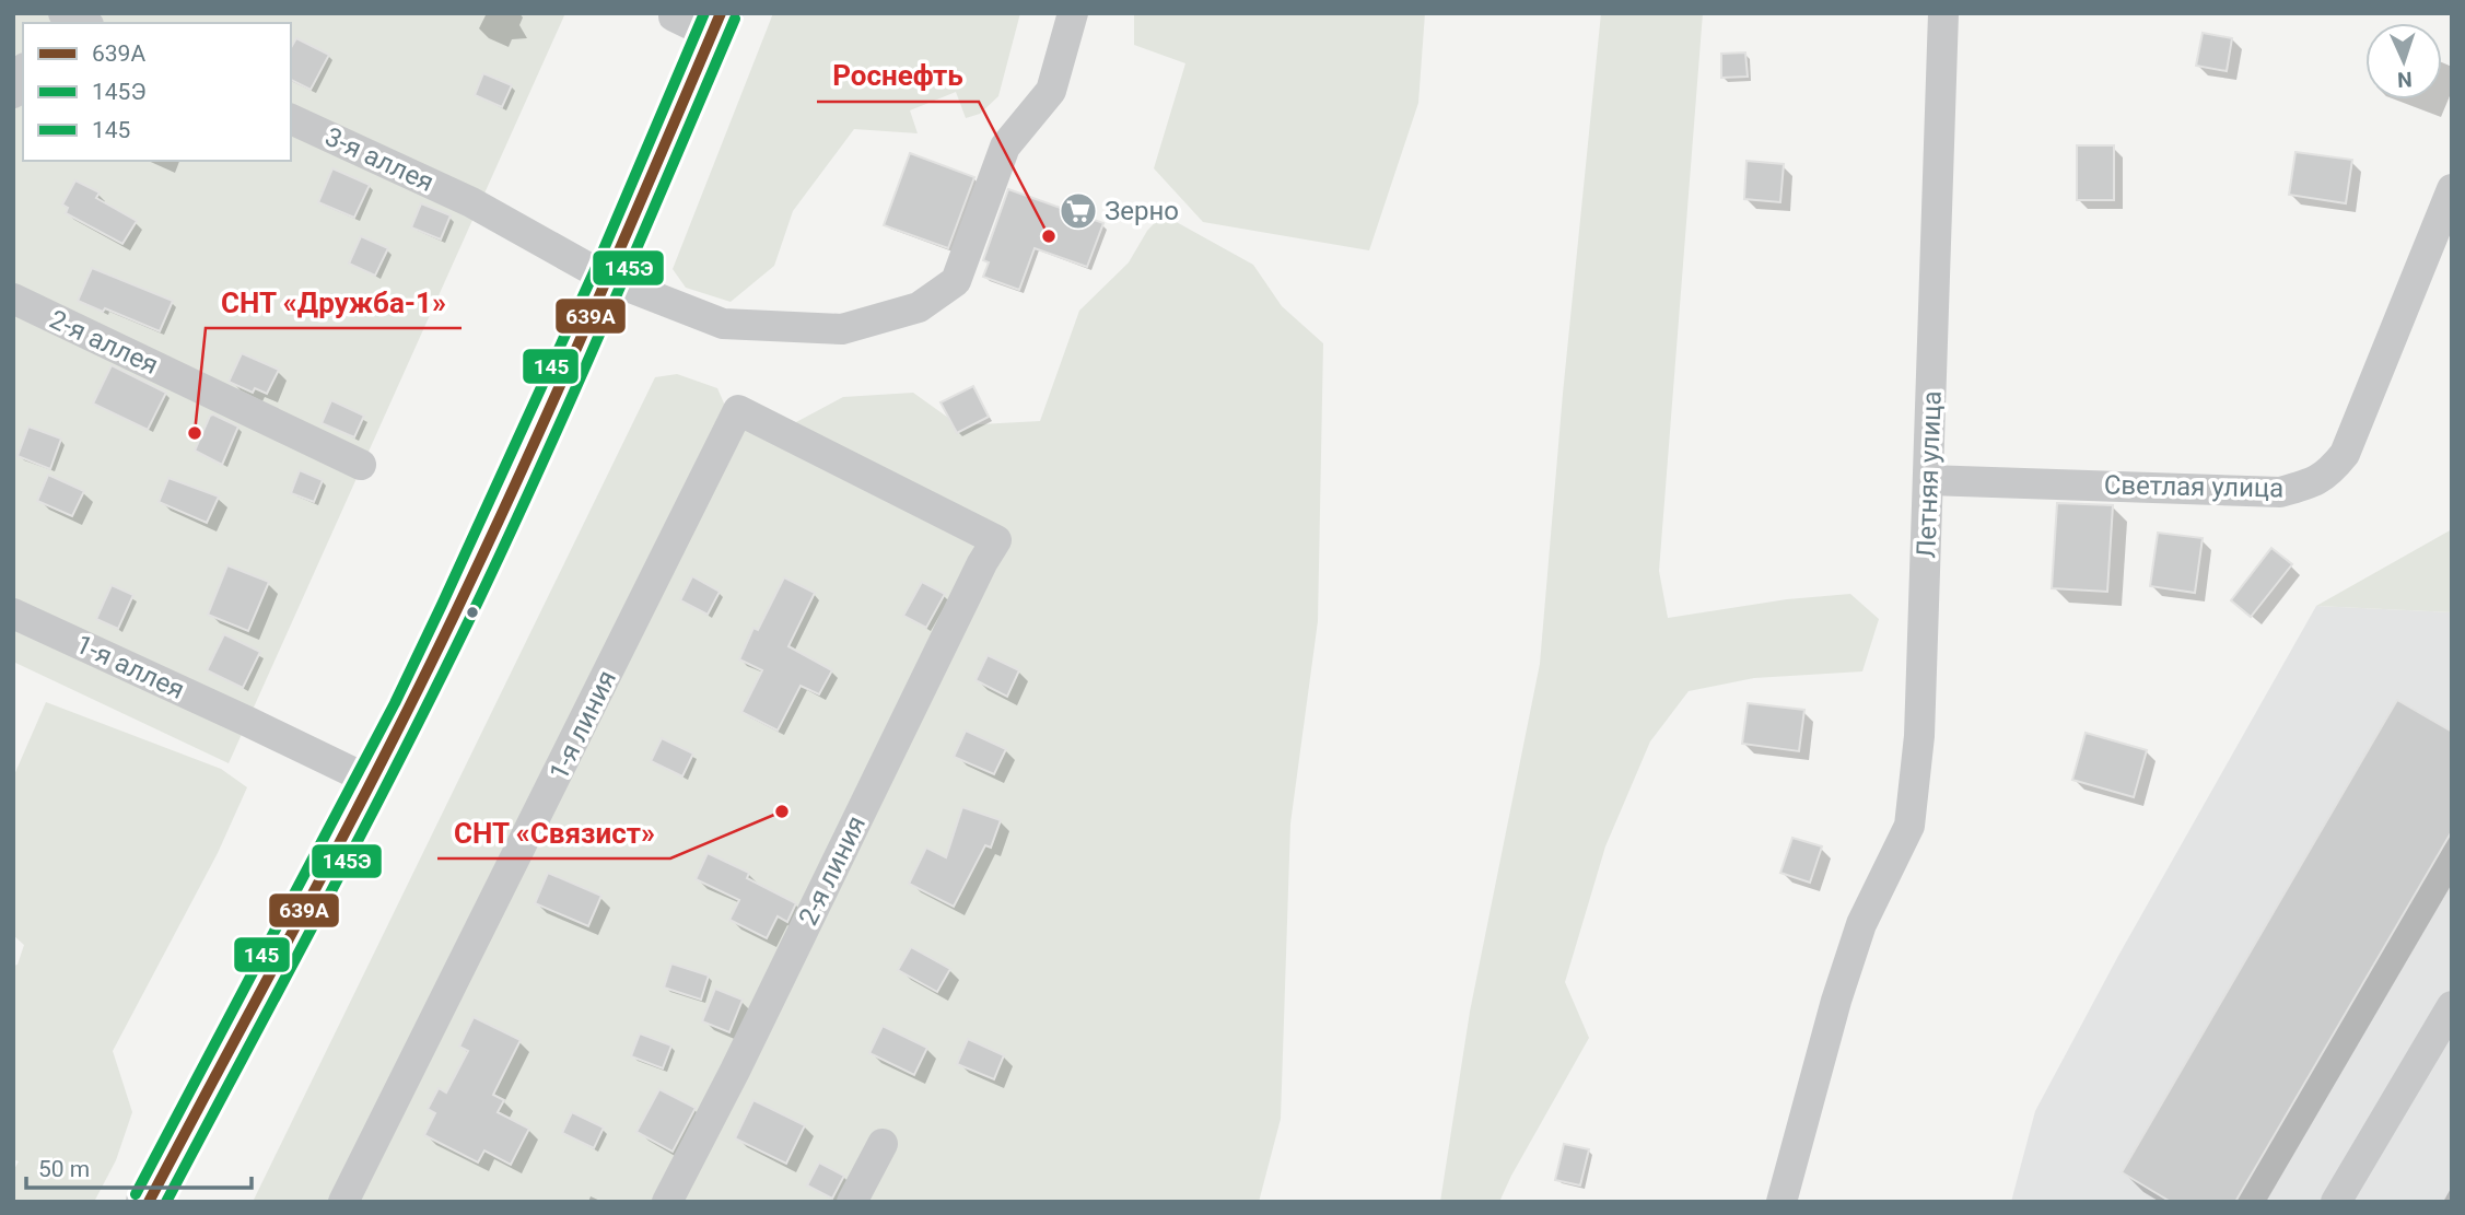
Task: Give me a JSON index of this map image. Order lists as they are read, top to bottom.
{
  "streets": {
    "street": [
      "3-я аллея",
      "2-я аллея",
      "Летняя улица",
      "Светлая улица",
      "1-я аллея",
      "1-я линия",
      "2-я линия"
    ]
  },
  "crossings": [
    ["Летняя улица", "Светлая улица"],
    ["1-я линия", "2-я линия"]
  ],
  "places": {
    "supermarket": ["Зерно"],
    "other": ["Роснефть", "СНТ «Дружба-1»", "СНТ «Связист»"]
  },
  "lines": ["transit line 639А", "transit line 145", "transit line 145Э"],
  "legend": ["639А", "145Э", "145"],
  "scale_bar": "50 m",
  "north": "bottom"
}
